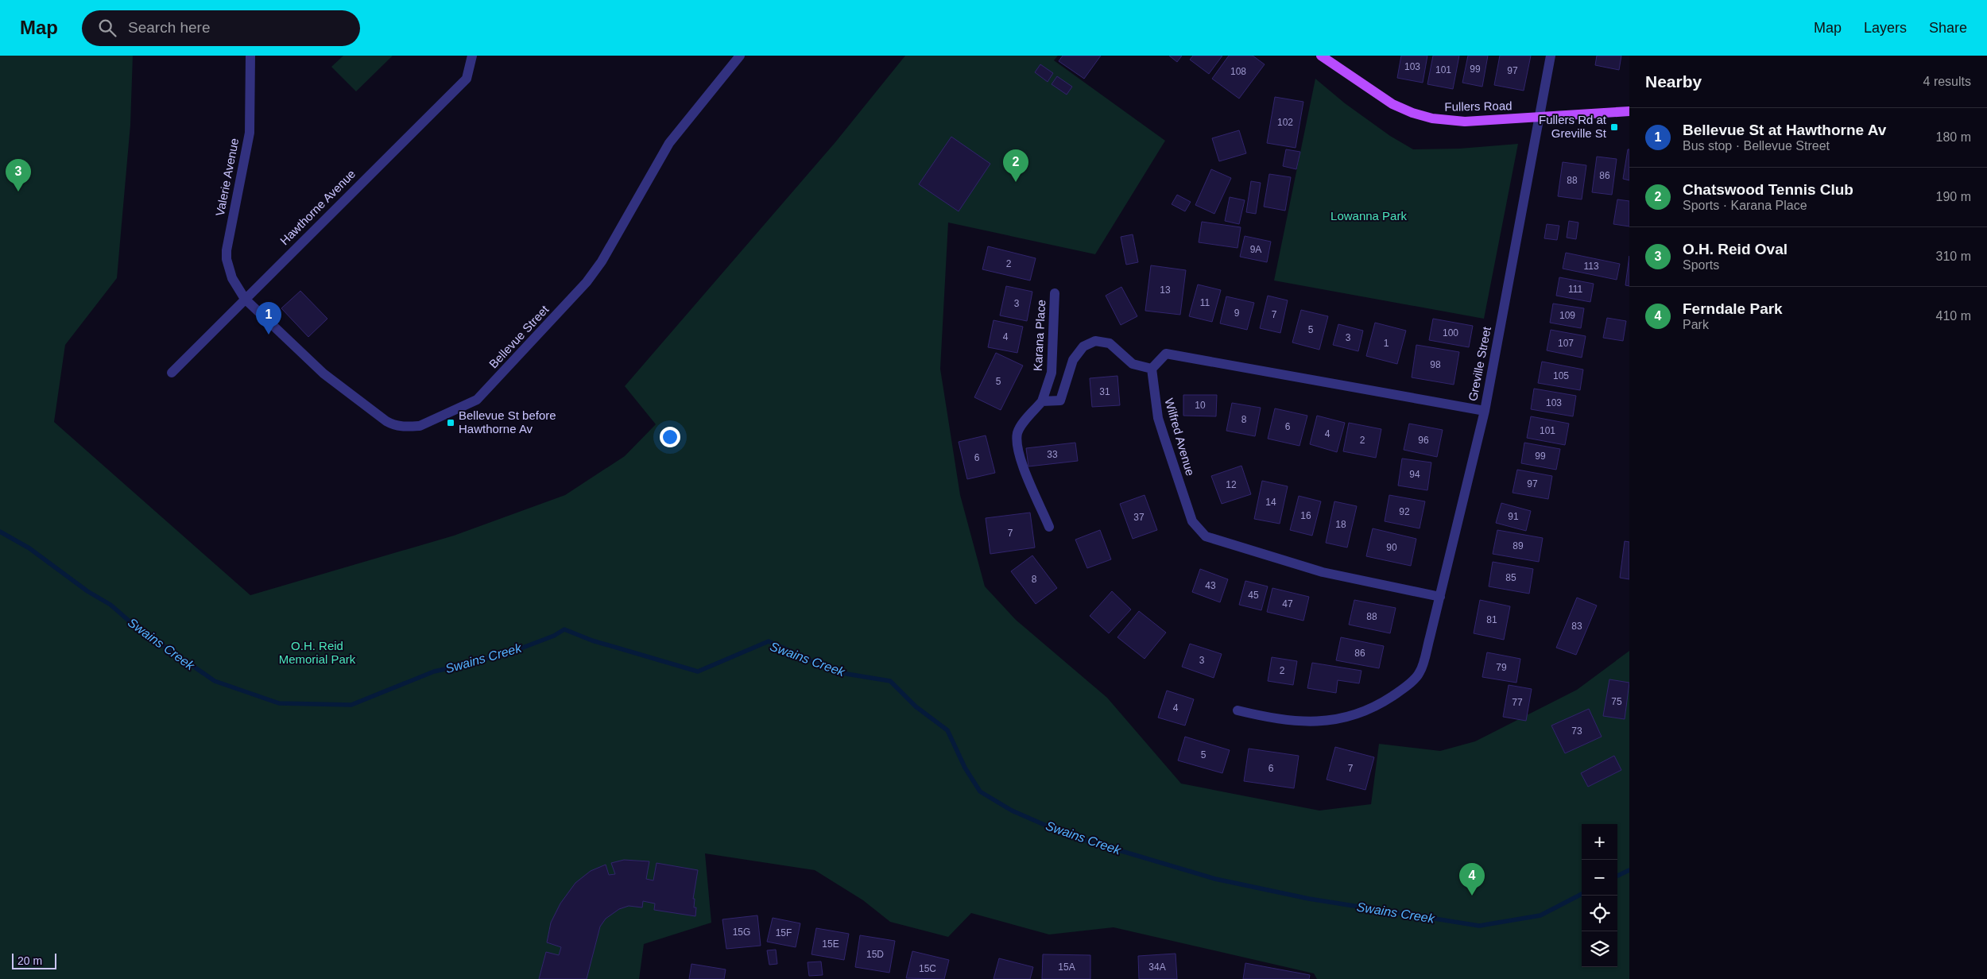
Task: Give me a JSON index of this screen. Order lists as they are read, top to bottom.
{
  "streets": {
    "main road": ["Fullers Road"],
    "street": [
      "Valerie Avenue",
      "Hawthorne Avenue",
      "Karana Place",
      "Bellevue Street",
      "Greville Street",
      "Wilfred Avenue"
    ]
  },
  "crossings": [
    ["Fullers Road", "Greville Street"],
    ["Valerie Avenue", "Hawthorne Avenue"],
    ["Valerie Avenue", "Bellevue Street"],
    ["Hawthorne Avenue", "Bellevue Street"],
    ["Greville Street", "Wilfred Avenue"]
  ],
  "water": ["Swains Creek"],
  "parks": ["Lowanna Park", "O.H. Reid Memorial Park"],
  "places": {
    "transit": ["Fullers Rd at Greville St", "Bellevue St before Hawthorne Av"]
  },
  "house_numbers": [
    "103",
    "99",
    "101",
    "97",
    "108",
    "102",
    "86",
    "88",
    "9A",
    "2",
    "113",
    "111",
    "13",
    "11",
    "3",
    "9",
    "7",
    "109",
    "5",
    "100",
    "4",
    "3",
    "1",
    "107",
    "98",
    "105",
    "5",
    "31",
    "103",
    "10",
    "8",
    "6",
    "101",
    "4",
    "2",
    "96",
    "33",
    "99",
    "6",
    "94",
    "97",
    "12",
    "14",
    "92",
    "16",
    "91",
    "37",
    "18",
    "7",
    "89",
    "90",
    "85",
    "8",
    "43",
    "45",
    "47",
    "88",
    "81",
    "83",
    "86",
    "3",
    "79",
    "2",
    "75",
    "77",
    "4",
    "73",
    "5",
    "6",
    "7",
    "15G",
    "15F",
    "15E",
    "15D",
    "15A",
    "34A",
    "15C"
  ],
  "scale_bar": "20 m",
  "page": {
    "header": "Map",
    "search": "Search here",
    "nav": ["Map", "Layers", "Share"],
    "heading": ["Nearby", "4 results"],
    "list": [
      {
        "mark": "1",
        "name": "Bellevue St at Hawthorne Av",
        "note": "Bus stop · Bellevue Street",
        "value": "180 m"
      },
      {
        "mark": "2",
        "name": "Chatswood Tennis Club",
        "note": "Sports · Karana Place",
        "value": "190 m"
      },
      {
        "mark": "3",
        "name": "O.H. Reid Oval",
        "note": "Sports",
        "value": "310 m"
      },
      {
        "mark": "4",
        "name": "Ferndale Park",
        "note": "Park",
        "value": "410 m"
      }
    ],
    "pins": [
      "2",
      "3",
      "1",
      "4"
    ],
    "map_buttons": ["+", "−"],
    "scale": "20 m"
  }
}
